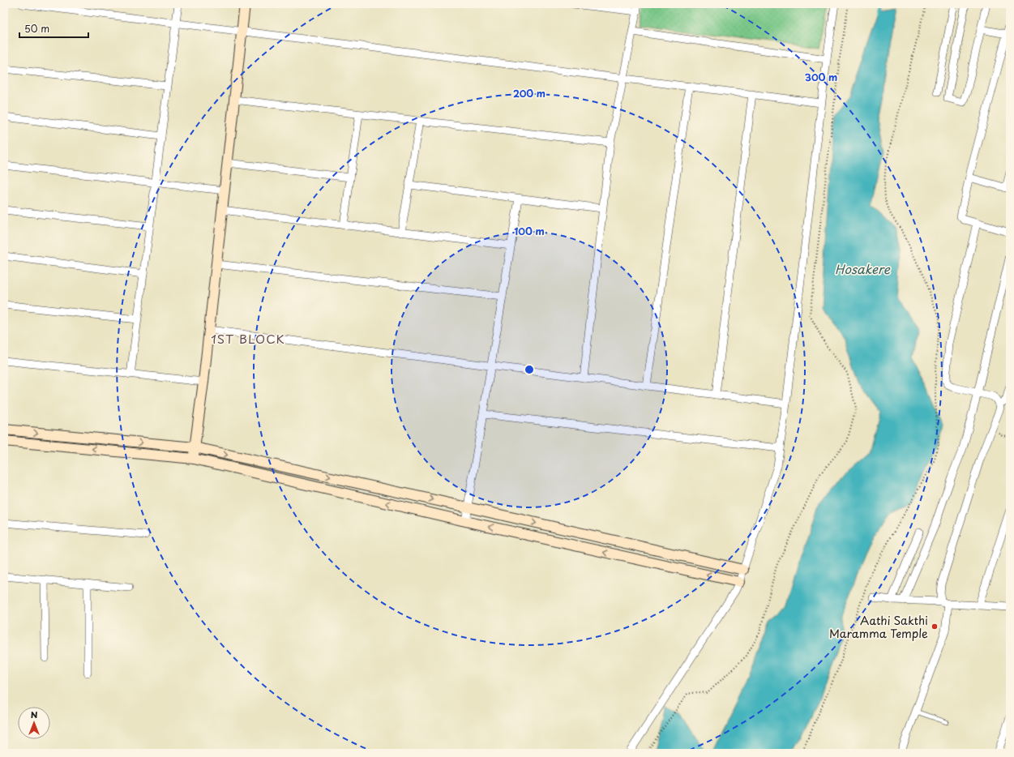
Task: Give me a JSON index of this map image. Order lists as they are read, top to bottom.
{
  "districts": ["1ST BLOCK"],
  "water": ["Hosakere"],
  "places": ["Aathi Sakthi Maramma Temple"],
  "scale_bar": "50 m",
  "north": "top",
  "rings": ["300 m", "200 m", "100 m"]
}
